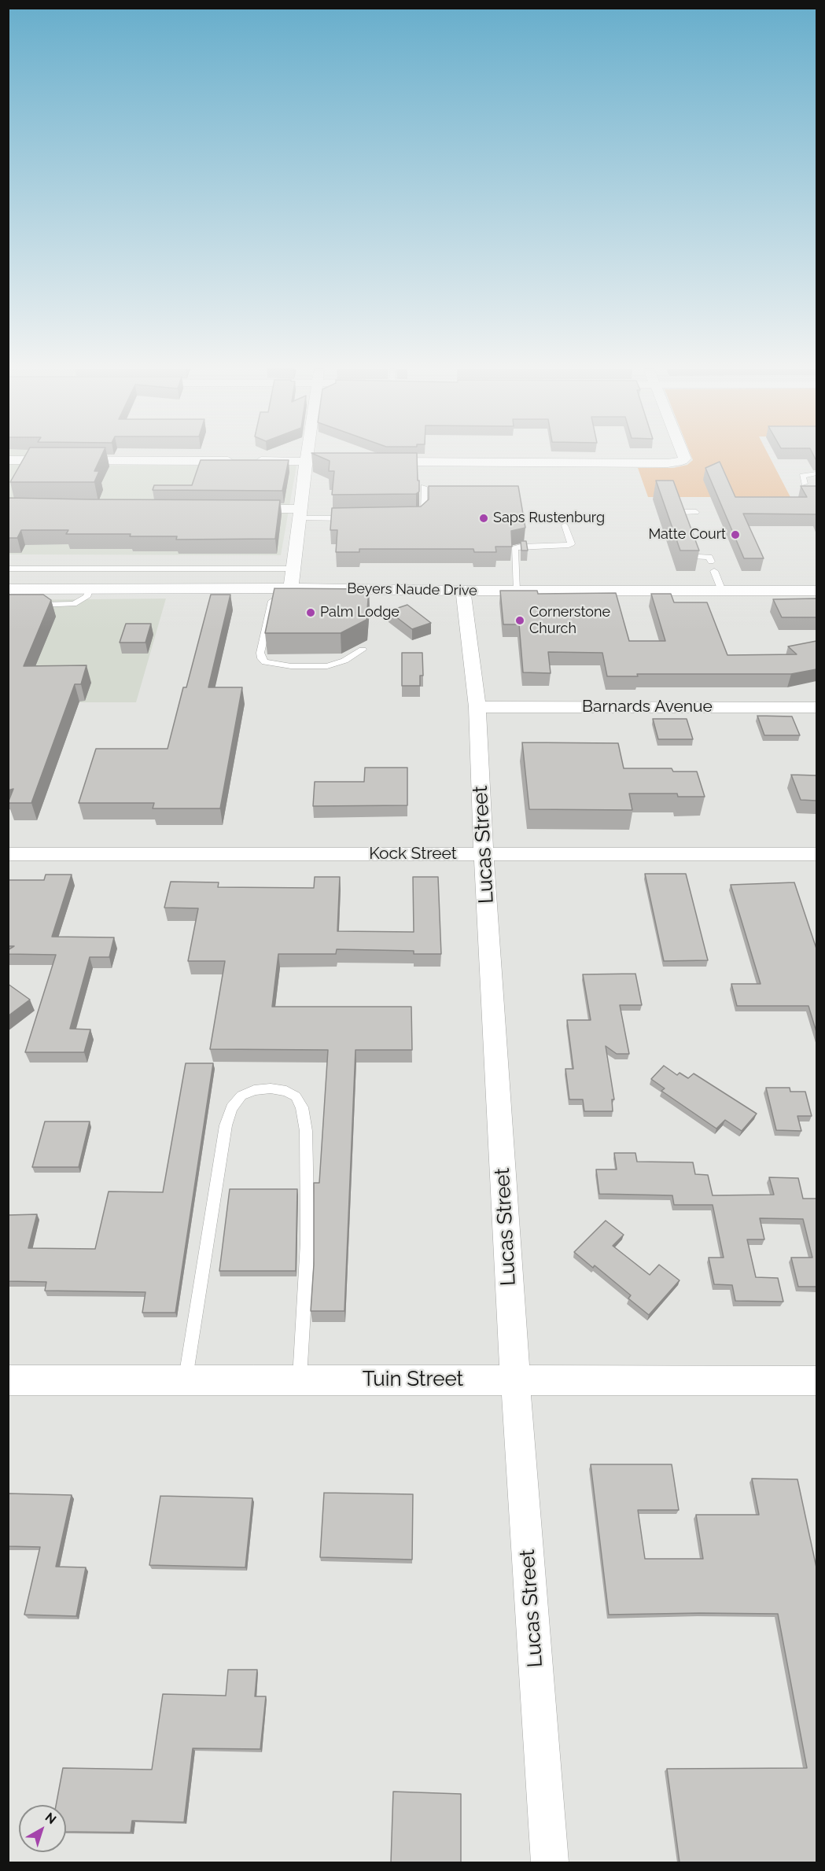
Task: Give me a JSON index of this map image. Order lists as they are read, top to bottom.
{
  "streets": {
    "street": [
      "Beyers Naude Drive",
      "Barnards Avenue",
      "Lucas Street",
      "Kock Street",
      "Tuin Street"
    ]
  },
  "crossings": [
    ["Beyers Naude Drive", "Lucas Street"],
    ["Barnards Avenue", "Lucas Street"],
    ["Lucas Street", "Kock Street"],
    ["Lucas Street", "Tuin Street"]
  ],
  "places": [
    "Saps Rustenburg",
    "Matte Court",
    "Palm Lodge",
    "Cornerstone Church"
  ],
  "north": "top right"
}
